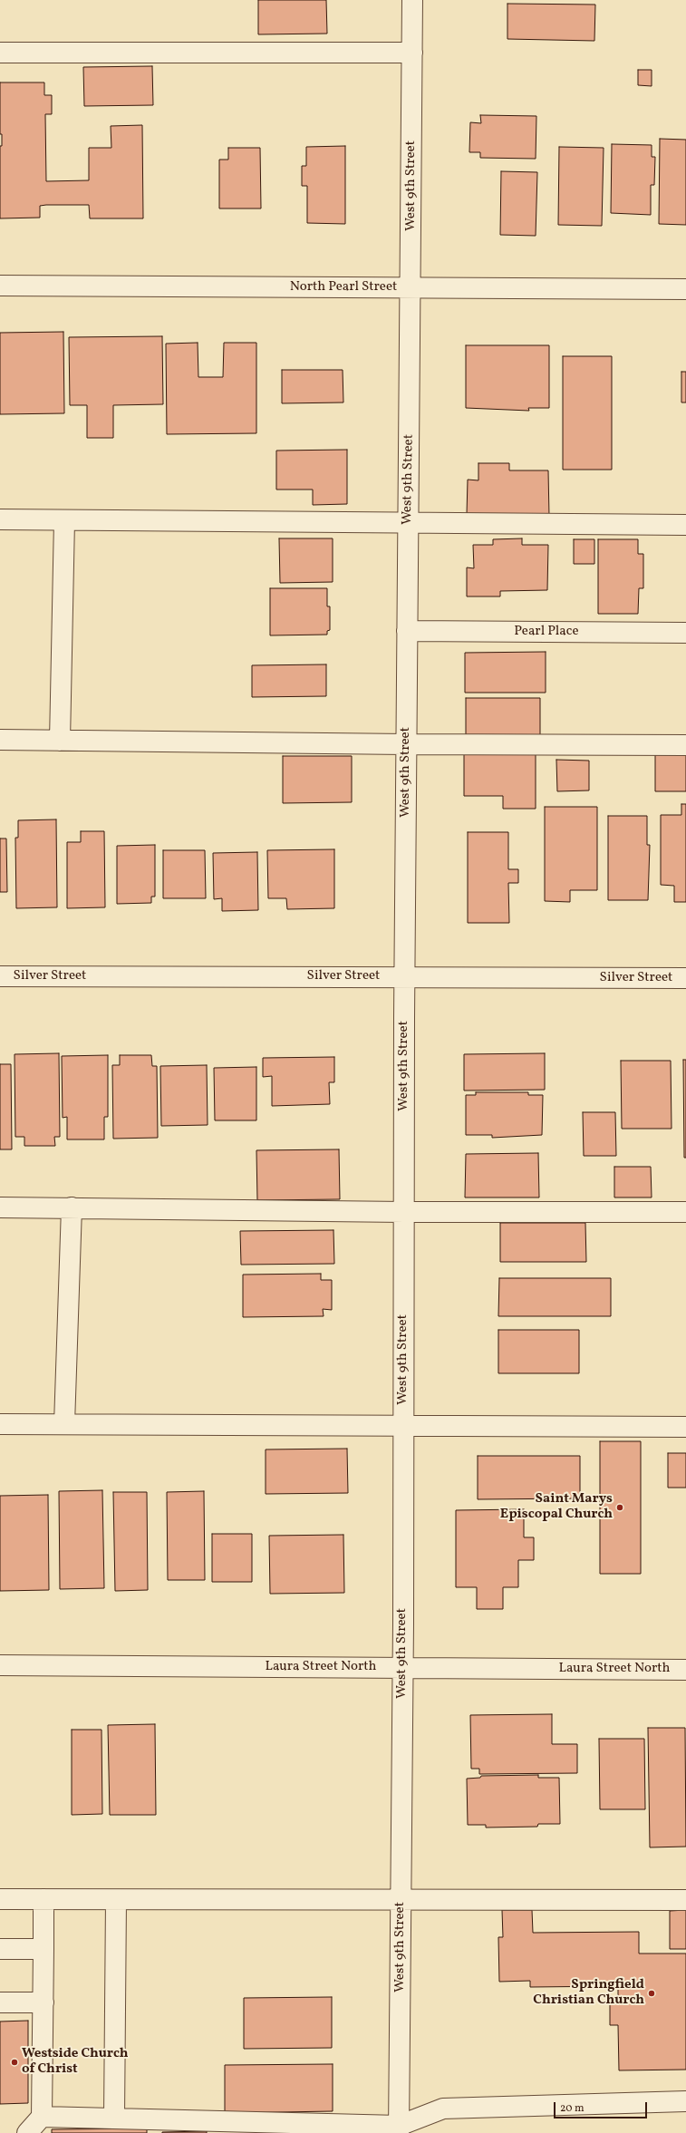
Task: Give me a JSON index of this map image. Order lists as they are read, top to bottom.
{
  "streets": {
    "street": [
      "West 9th Street",
      "North Pearl Street",
      "Pearl Place",
      "Silver Street",
      "Laura Street North"
    ]
  },
  "crossings": [
    ["West 9th Street", "North Pearl Street"],
    ["West 9th Street", "Pearl Place"],
    ["West 9th Street", "Silver Street"],
    ["West 9th Street", "Laura Street North"]
  ],
  "places": ["Saint Marys Episcopal Church", "Springfield Christian Church", "Westside Church of Christ"],
  "scale_bar": "20 m"
}
